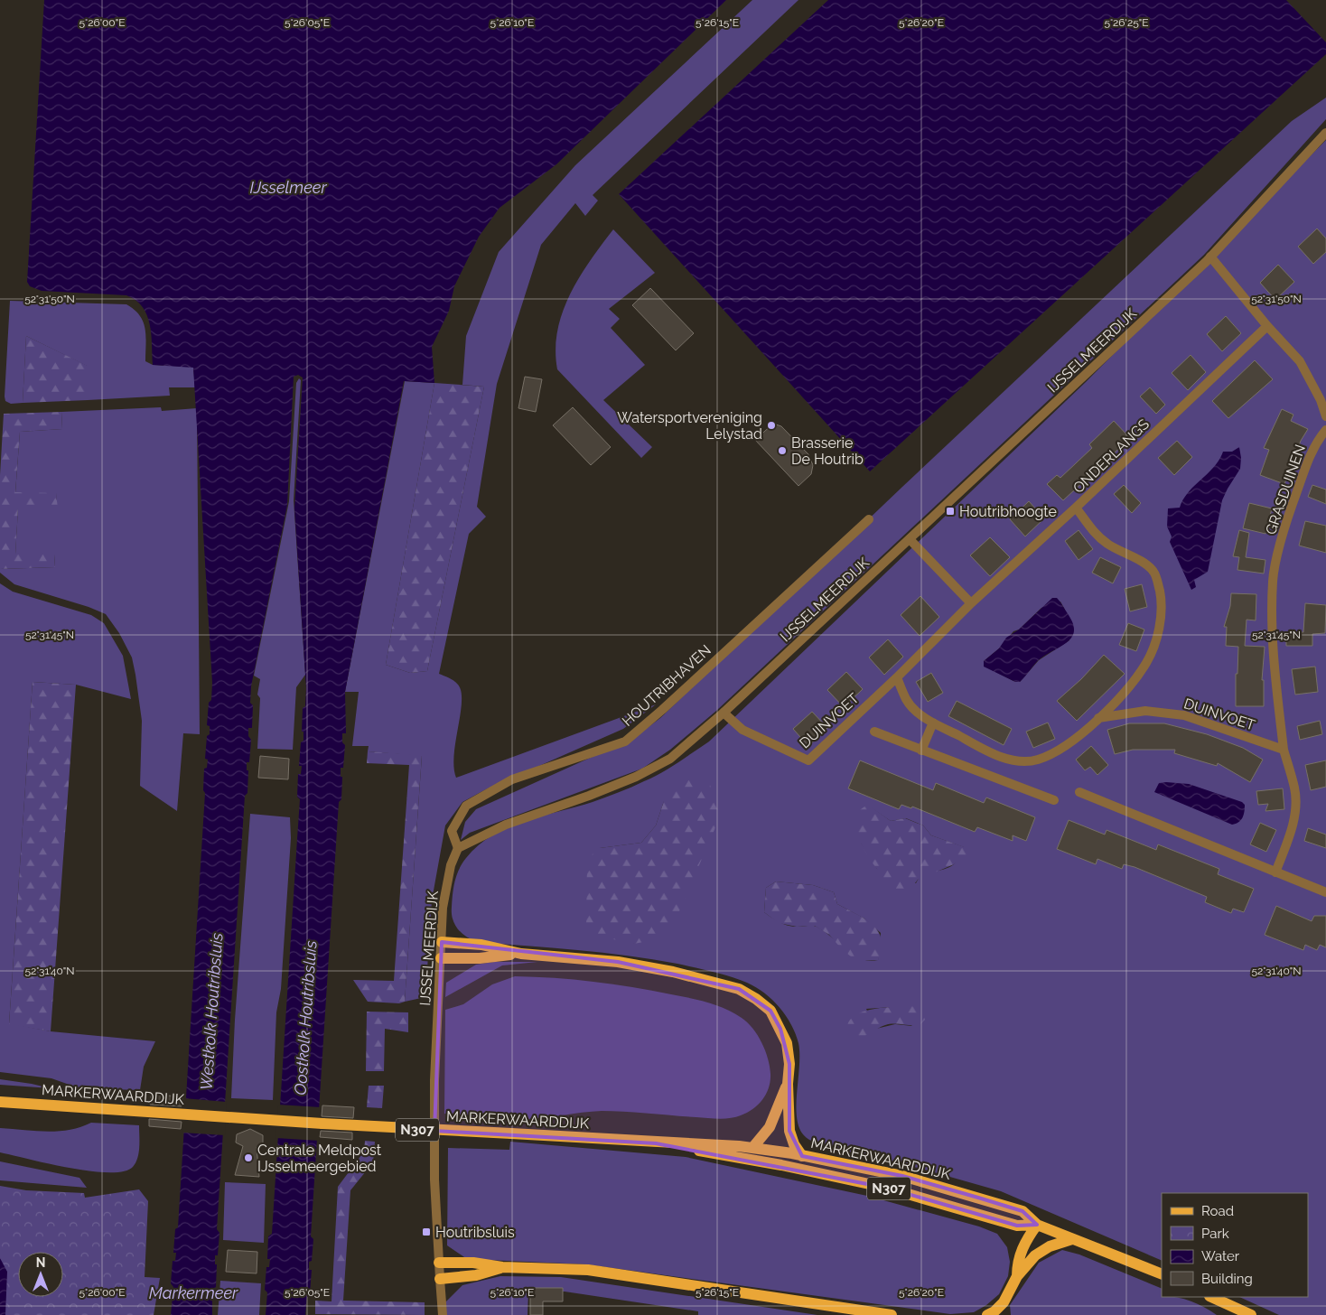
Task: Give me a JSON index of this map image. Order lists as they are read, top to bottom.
{
  "streets": {
    "main road": ["MARKERWAARDDIJK", "N307"],
    "street": [
      "IJSSELMEERDIJK",
      "ONDERLANGS",
      "GRASDUINEN",
      "HOUTRIBHAVEN",
      "DUINVOET"
    ]
  },
  "crossings": [
    ["IJSSELMEERDIJK", "HOUTRIBHAVEN"],
    ["IJSSELMEERDIJK", "DUINVOET"],
    ["ONDERLANGS", "DUINVOET"],
    ["GRASDUINEN", "DUINVOET"]
  ],
  "water": [
    "IJsselmeer",
    "Westkolk Houtribsluis",
    "Oostkolk Houtribsluis",
    "Markermeer"
  ],
  "places": {
    "other": ["Watersportvereniging Lelystad", "Brasserie De Houtrib", "Centrale Meldpost IJsselmeergebied"],
    "transit": ["Houtribhoogte", "Houtribsluis"]
  },
  "legend": [
    "Road",
    "Park",
    "Water",
    "Building"
  ],
  "north": "top",
  "coordinates": [
    "5°26'00\"E",
    "5°26'05\"E",
    "5°26'10\"E",
    "5°26'15\"E",
    "5°26'20\"E",
    "5°26'25\"E",
    "52°31'50\"N",
    "52°31'45\"N",
    "52°31'40\"N"
  ]
}
